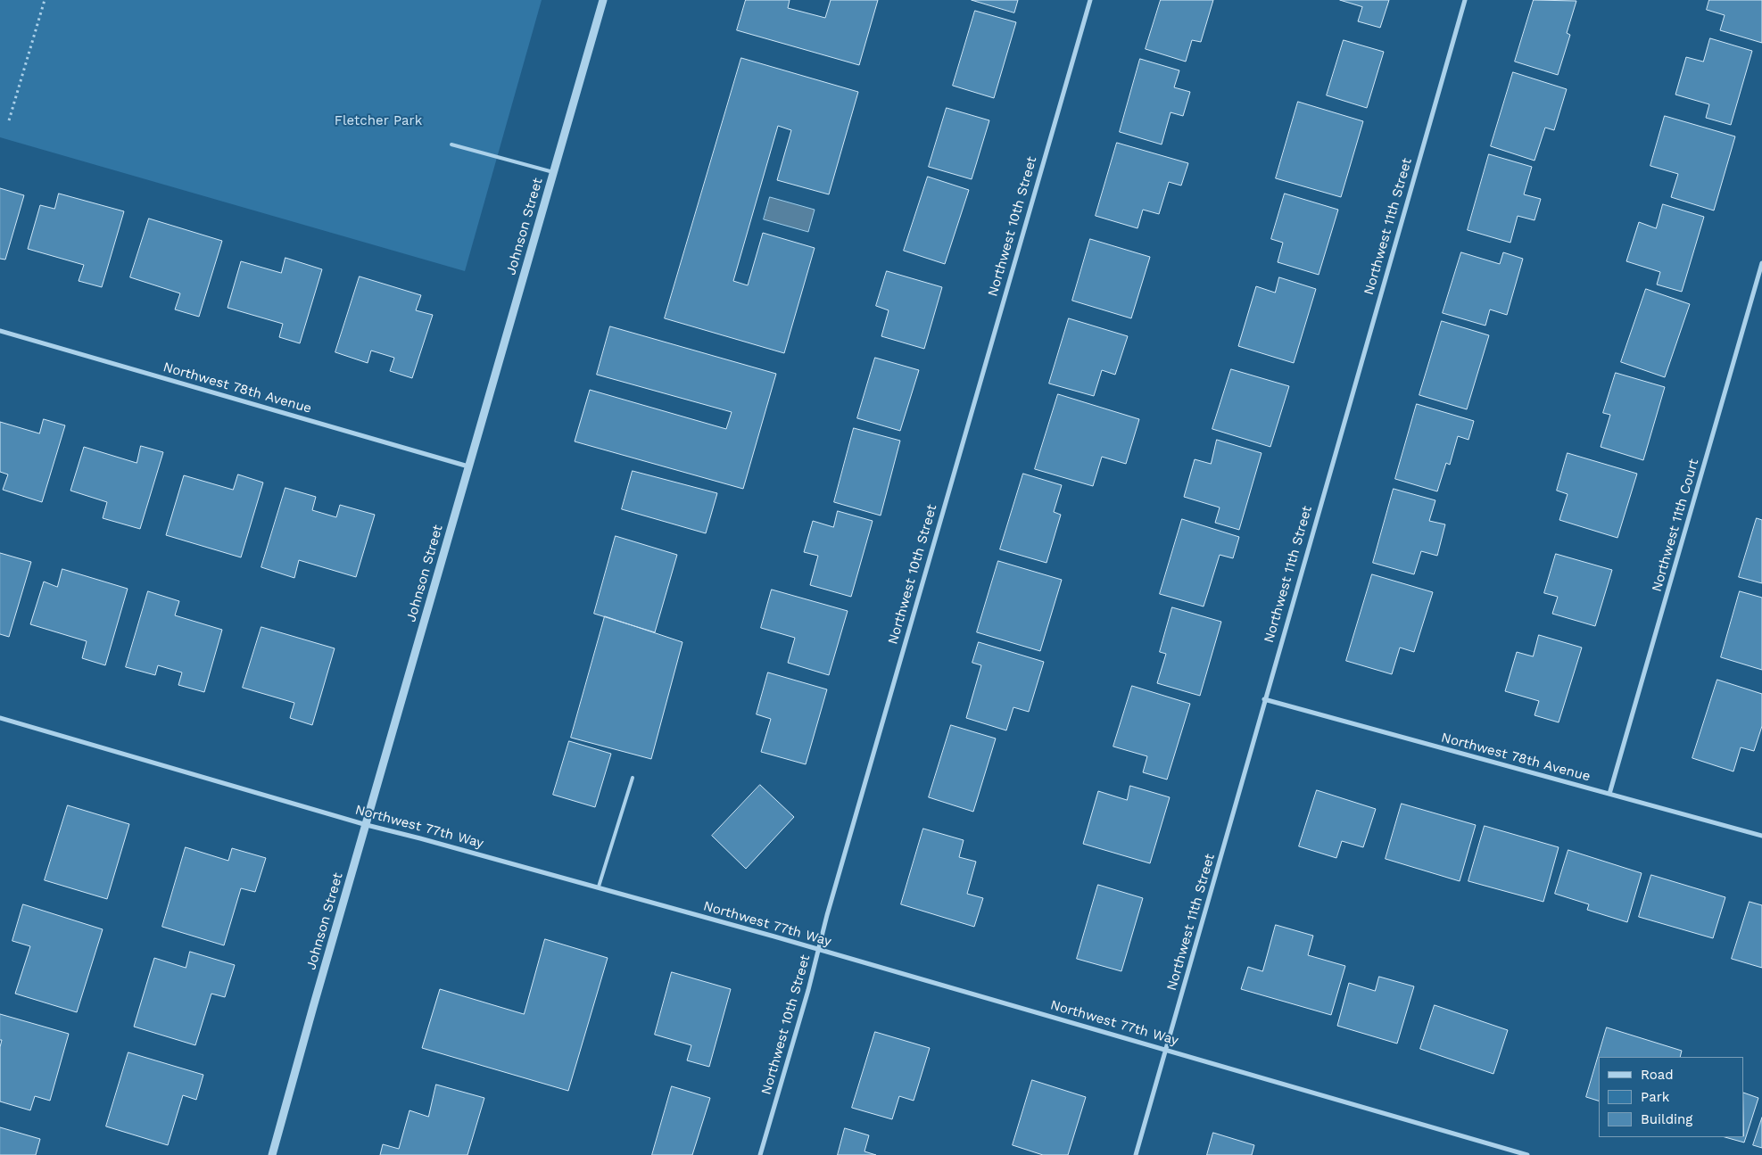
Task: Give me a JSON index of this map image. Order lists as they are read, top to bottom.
{
  "streets": {
    "street": [
      "Johnson Street",
      "Northwest 10th Street",
      "Northwest 11th Street",
      "Northwest 78th Avenue",
      "Northwest 11th Court",
      "Northwest 77th Way"
    ]
  },
  "crossings": [
    ["Johnson Street", "Northwest 78th Avenue"],
    ["Johnson Street", "Northwest 77th Way"],
    ["Northwest 10th Street", "Northwest 77th Way"],
    ["Northwest 11th Street", "Northwest 78th Avenue"],
    ["Northwest 11th Street", "Northwest 77th Way"],
    ["Northwest 78th Avenue", "Northwest 11th Court"]
  ],
  "parks": ["Fletcher Park"],
  "legend": ["Road", "Park", "Building"]
}
